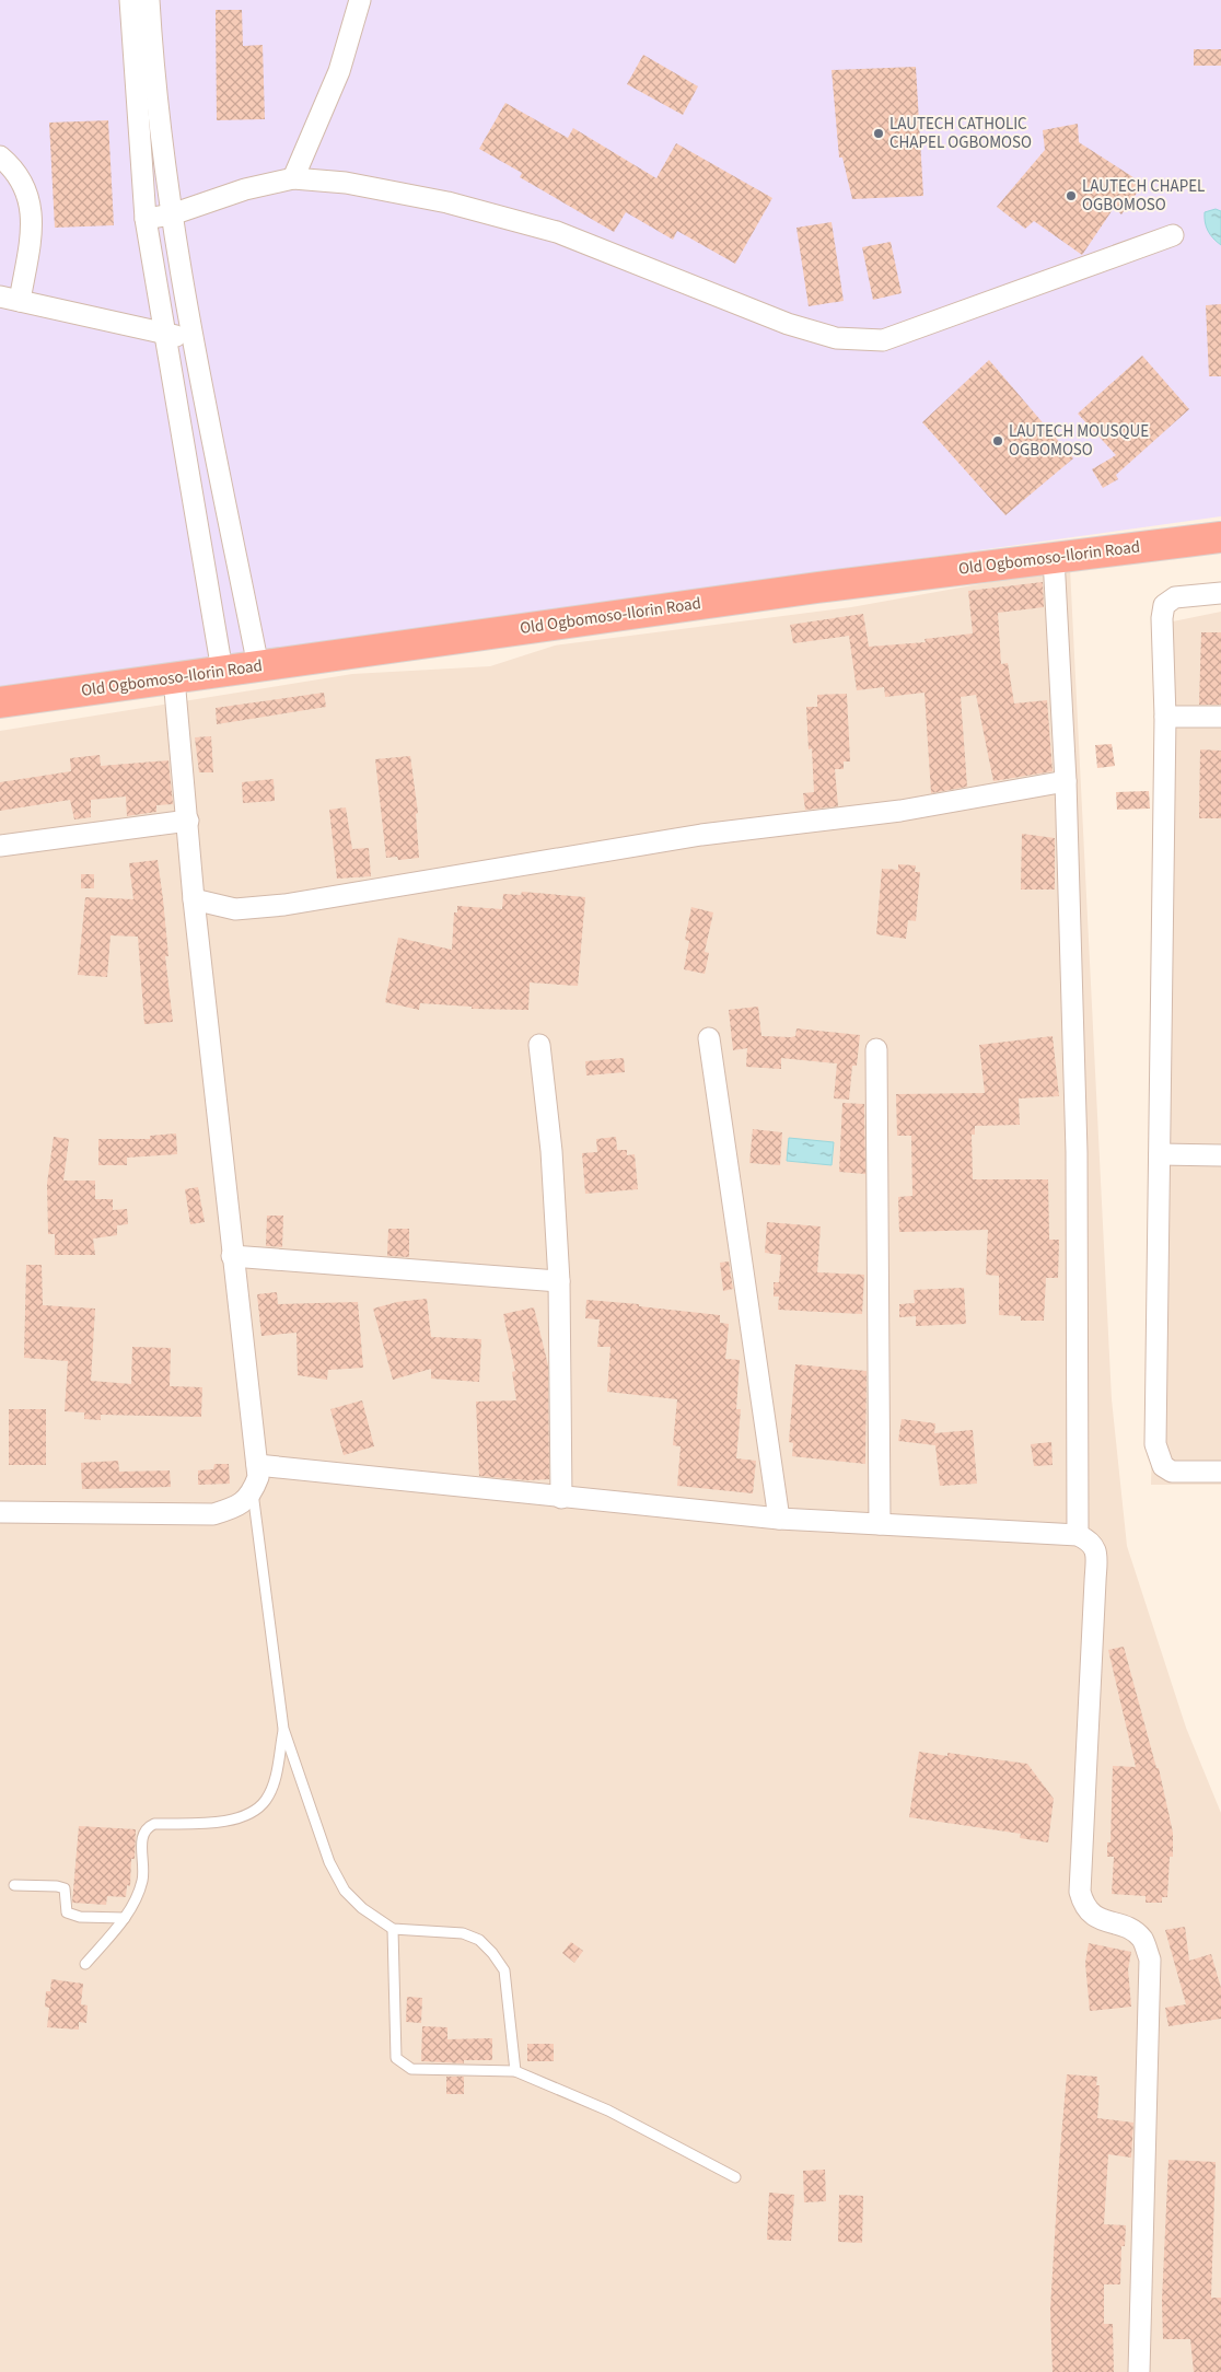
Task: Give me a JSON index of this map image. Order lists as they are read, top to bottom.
{
  "streets": {
    "highway": ["Old Ogbomoso-Ilorin Road"]
  },
  "places": ["LAUTECH CATHOLIC CHAPEL OGBOMOSO", "LAUTECH CHAPEL OGBOMOSO", "LAUTECH MOUSQUE OGBOMOSO"]
}
